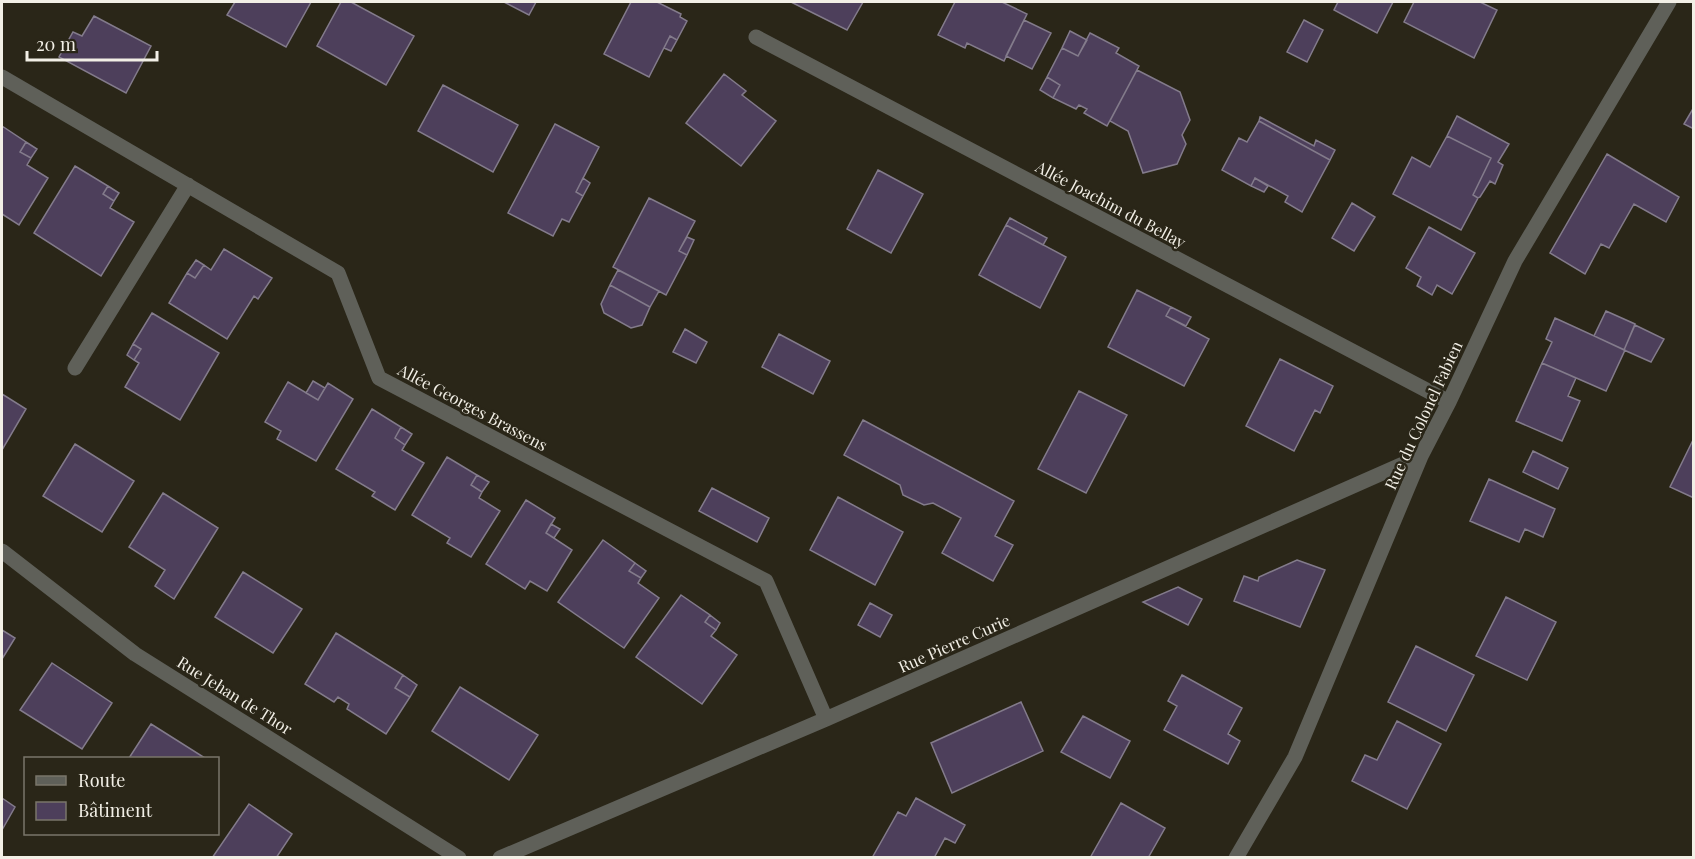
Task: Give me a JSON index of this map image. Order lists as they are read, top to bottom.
{
  "streets": {
    "street": [
      "Allée Joachim du Bellay",
      "Allée Georges Brassens",
      "Rue du Colonel Fabien",
      "Rue Pierre Curie",
      "Rue Jehan de Thor"
    ]
  },
  "crossings": [
    ["Allée Joachim du Bellay", "Rue du Colonel Fabien"],
    ["Allée Georges Brassens", "Rue Pierre Curie"],
    ["Rue du Colonel Fabien", "Rue Pierre Curie"]
  ],
  "legend": ["Route", "Bâtiment"],
  "scale_bar": "20 m"
}
